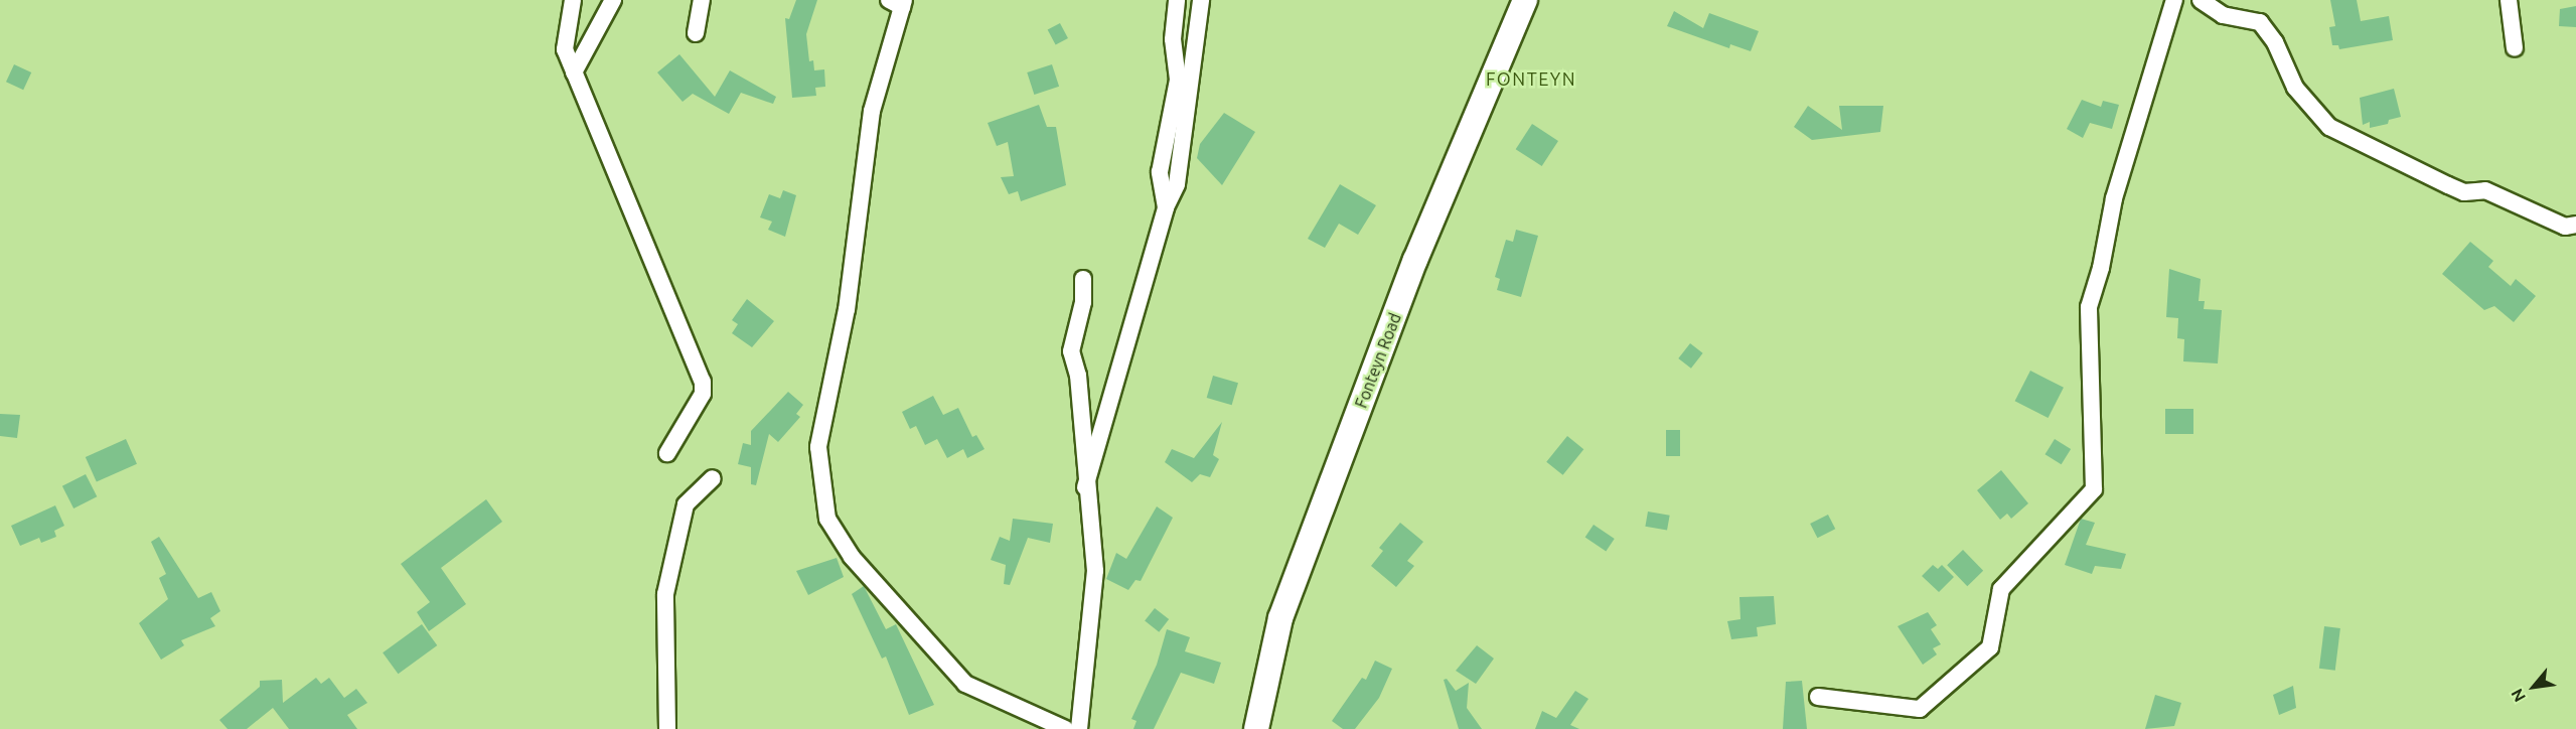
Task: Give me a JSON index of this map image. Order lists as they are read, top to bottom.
{
  "streets": {
    "street": ["Fonteyn Road"]
  },
  "districts": ["FONTEYN"],
  "north": "bottom left"
}
